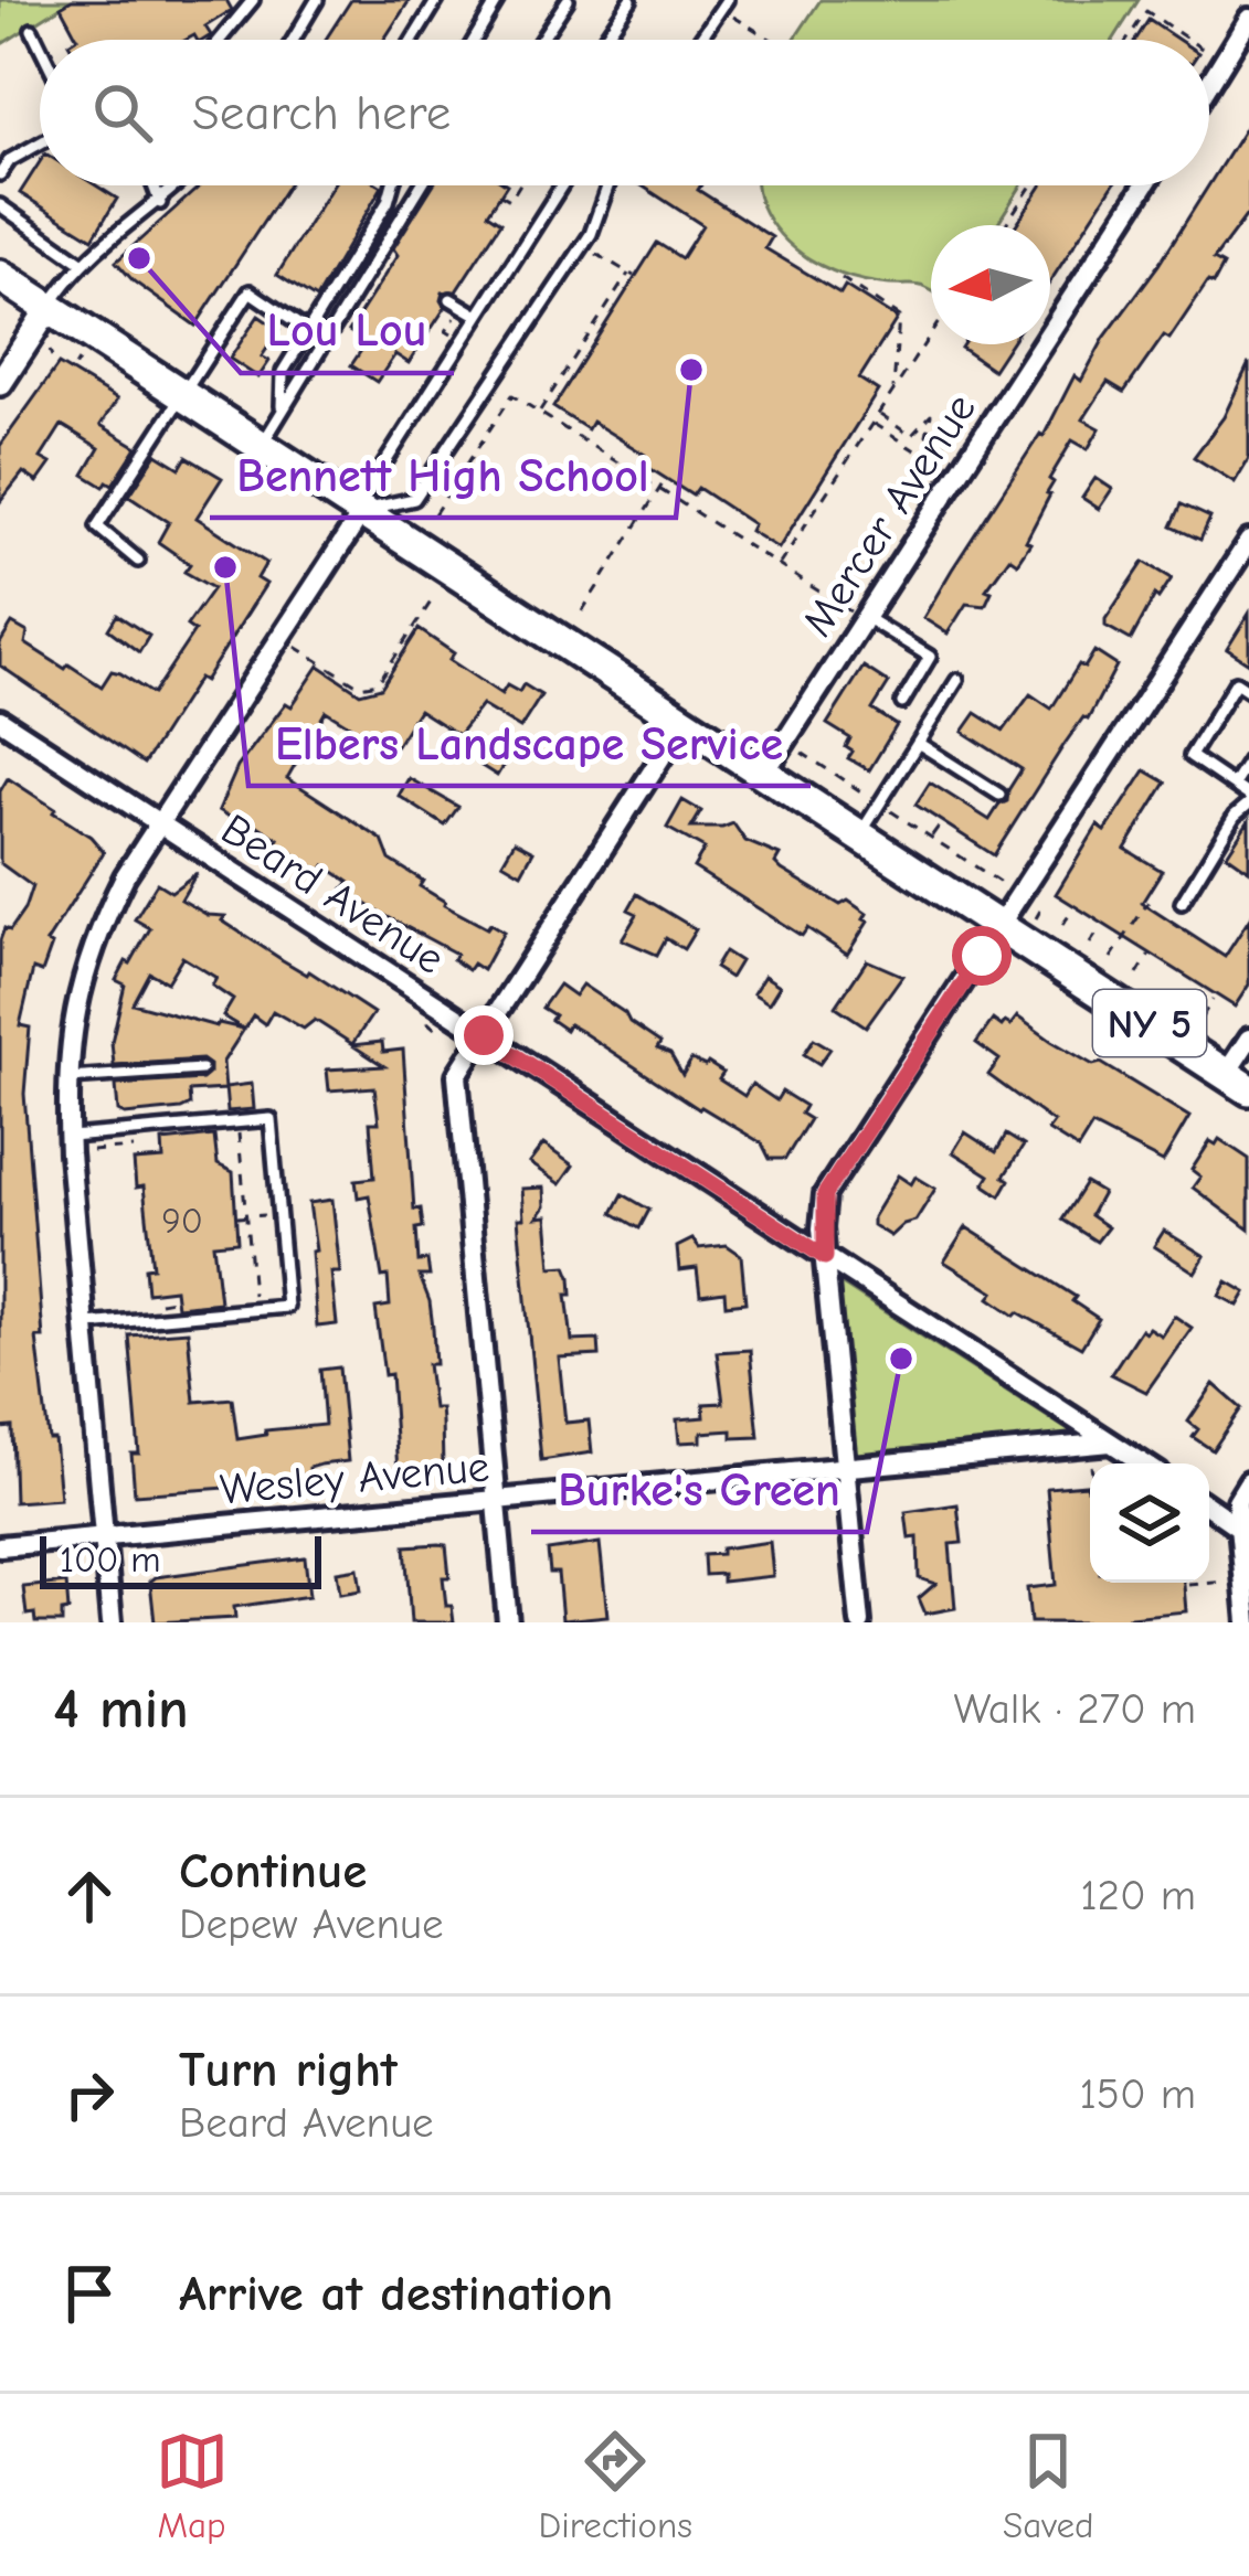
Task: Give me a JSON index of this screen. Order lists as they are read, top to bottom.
{
  "streets": {
    "main road": ["NY 5"],
    "street": ["Mercer Avenue", "Beard Avenue", "Wesley Avenue"]
  },
  "crossings": [
    ["Mercer Avenue", "NY 5"],
    ["Beard Avenue", "Wesley Avenue"]
  ],
  "places": [
    "Lou Lou",
    "Bennett High School",
    "Elbers Landscape Service",
    "Burke's Green"
  ],
  "house_numbers": ["90"],
  "scale_bar": "100 m",
  "north": "left",
  "page": {
    "search": "Search here",
    "scale": "100 m",
    "heading": ["4 min", "Walk · 270 m"],
    "list": [
      ["Continue", "Depew Avenue", "120 m"],
      ["Turn right", "Beard Avenue", "150 m"],
      "Arrive at destination"
    ],
    "nav": ["Map", "Directions", "Saved"]
  }
}
